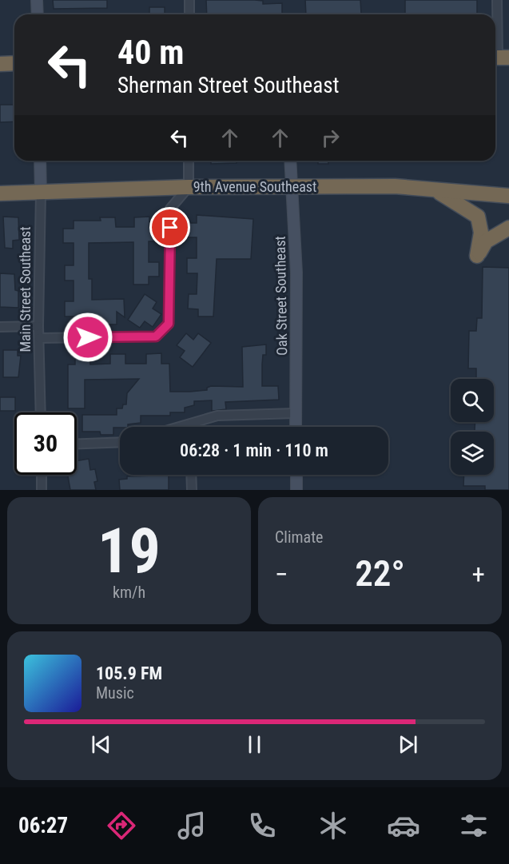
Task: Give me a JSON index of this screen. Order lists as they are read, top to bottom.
{
  "streets": {
    "highway": ["9th Avenue Southeast"],
    "street": ["Main Street Southeast", "Oak Street Southeast"]
  },
  "crossings": [
    ["9th Avenue Southeast", "Main Street Southeast"],
    ["9th Avenue Southeast", "Oak Street Southeast"]
  ],
  "page": {
    "turn": ["40 m", "Sherman Street Southeast"],
    "limit": "30",
    "trip": "06:28 · 1 min · 110 m",
    "tile": [
      ["19", "km/h"],
      "Climate"
    ],
    "heat": ["−", "22°", "+"],
    "song": ["105.9 FM", "Music"],
    "tabs": "06:27"
  }
}
